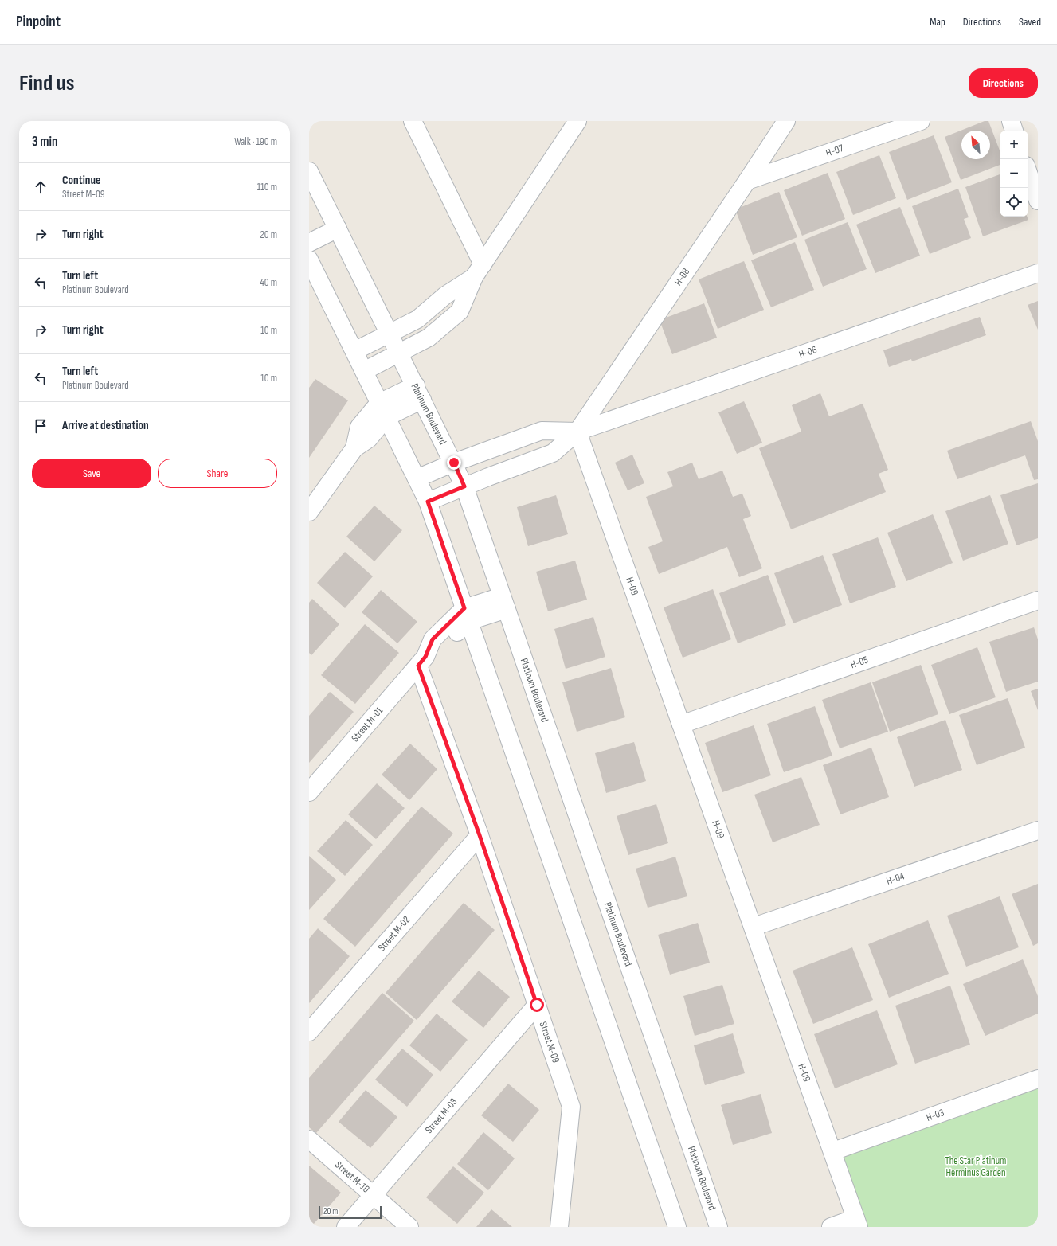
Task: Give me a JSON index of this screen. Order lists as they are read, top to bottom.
{
  "streets": {
    "street": [
      "H-07",
      "H-08",
      "H-06",
      "Platinum Boulevard",
      "H-09",
      "H-05",
      "Street M-01",
      "H-04",
      "Street M-02",
      "Street M-09",
      "H-03",
      "Street M-03",
      "Street M-10"
    ]
  },
  "crossings": [
    ["H-07", "H-08"],
    ["H-08", "H-06"],
    ["H-08", "H-09"],
    ["H-06", "H-09"],
    ["H-09", "H-05"],
    ["H-09", "H-04"],
    ["H-09", "H-03"],
    ["Street M-01", "Street M-09"],
    ["Street M-02", "Street M-09"],
    ["Street M-09", "Street M-03"],
    ["Street M-03", "Street M-10"]
  ],
  "parks": ["The Star Platinum Herminus Garden"],
  "scale_bar": "20 m",
  "north": "top left",
  "page": {
    "header": "Pinpoint",
    "nav": ["Map", "Directions", "Saved"],
    "buttons": [
      "Directions",
      ["Save", "Share"]
    ],
    "title": "Find us",
    "heading": ["3 min", "Walk · 190 m"],
    "map_buttons": ["+", "−"],
    "list": [
      ["Continue", "Street M-09", "110 m"],
      ["Turn right", "20 m"],
      ["Turn left", "Platinum Boulevard", "40 m"],
      ["Turn right", "10 m"],
      ["Turn left", "Platinum Boulevard", "10 m"],
      "Arrive at destination"
    ],
    "scale": "20 m"
  }
}
